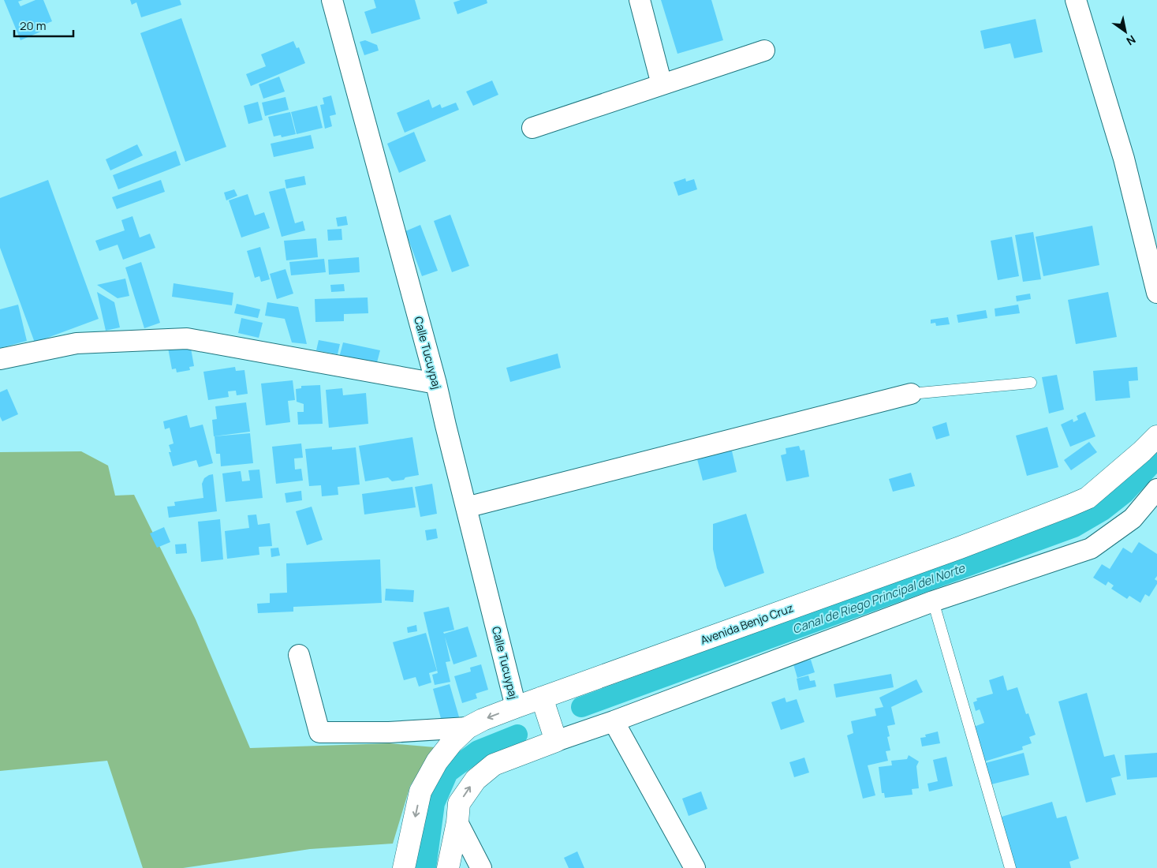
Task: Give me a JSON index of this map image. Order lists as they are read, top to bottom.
{
  "streets": {
    "street": ["Calle Tucuypaj", "Avenida Benjo Cruz"]
  },
  "crossings": [
    ["Calle Tucuypaj", "Avenida Benjo Cruz"]
  ],
  "water": ["Canal de Riego Principal del Norte"],
  "scale_bar": "20 m",
  "north": "bottom right"
}
